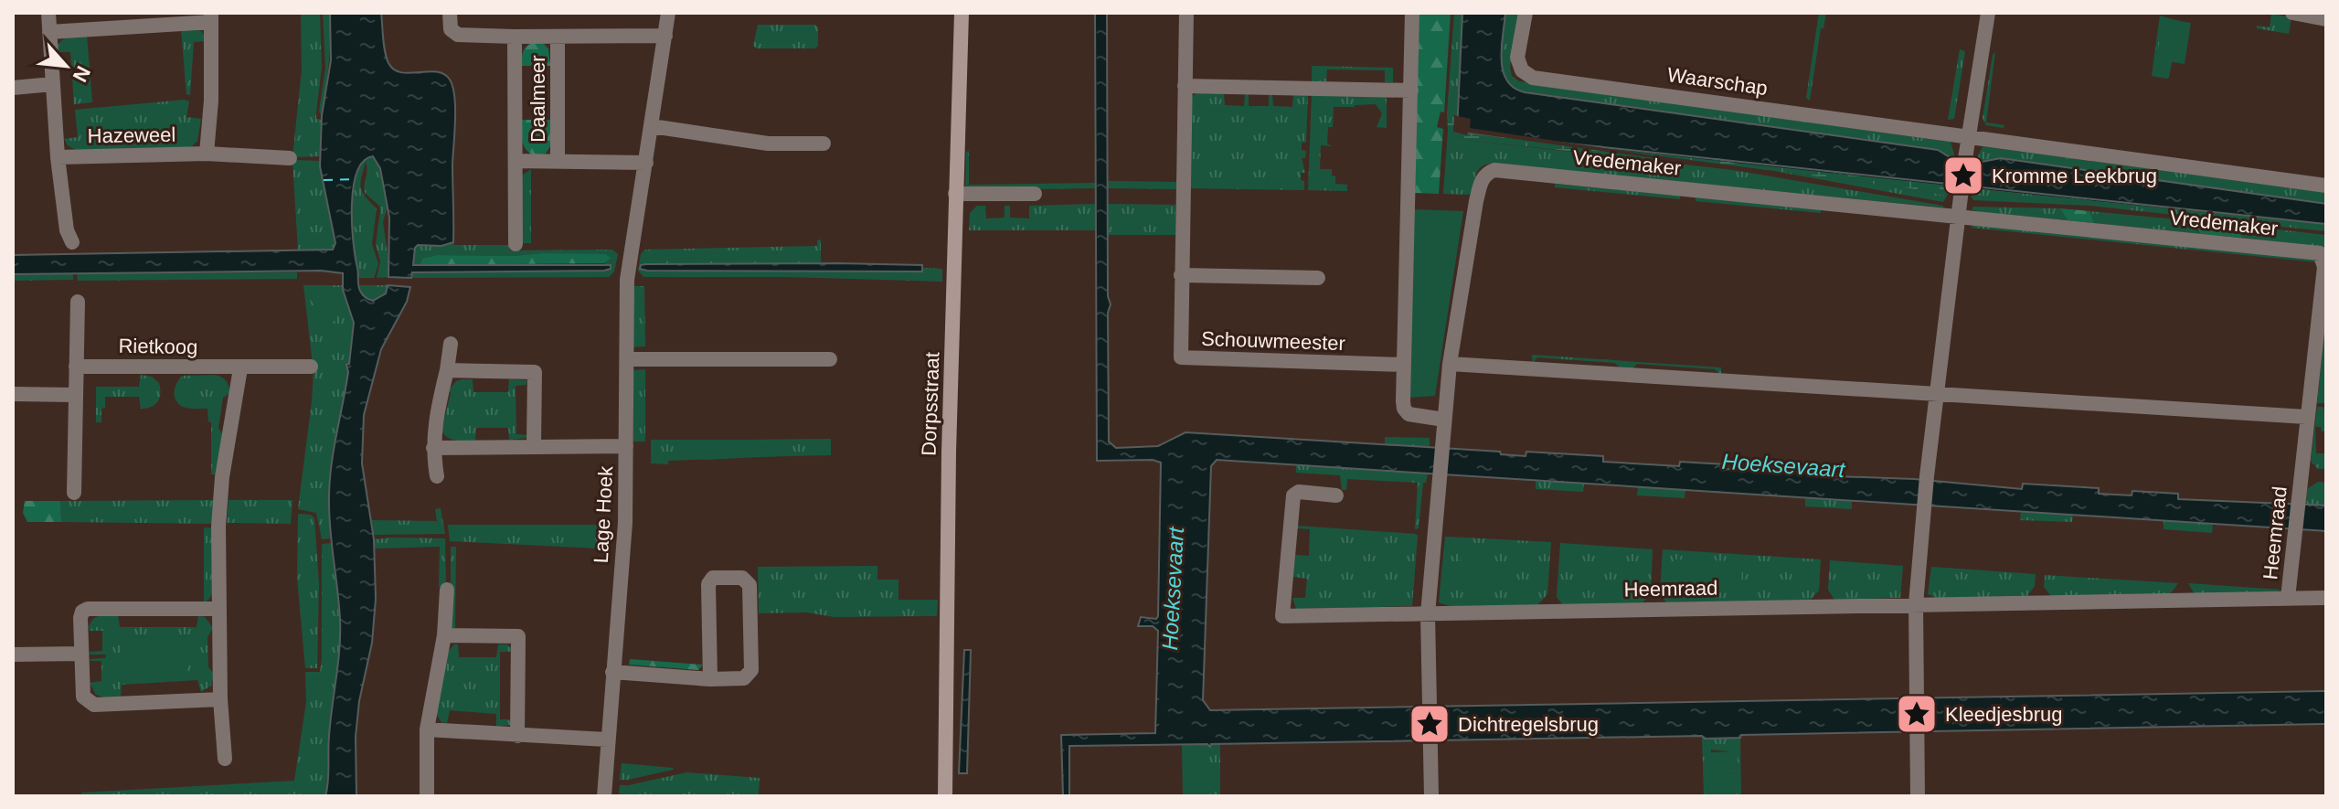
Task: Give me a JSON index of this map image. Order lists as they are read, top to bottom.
{
  "streets": {
    "street": [
      "Waarschap",
      "Daalmeer",
      "Hazeweel",
      "Vredemaker",
      "Schouwmeester",
      "Rietkoog",
      "Dorpsstraat",
      "Lage Hoek",
      "Heemraad"
    ]
  },
  "crossings": [
    ["Daalmeer", "Lage Hoek"],
    ["Vredemaker", "Heemraad"]
  ],
  "water": ["Hoeksevaart"],
  "places": {
    "place": ["Kromme Leekbrug", "Kleedjesbrug", "Dichtregelsbrug"]
  },
  "north": "bottom right"
}
